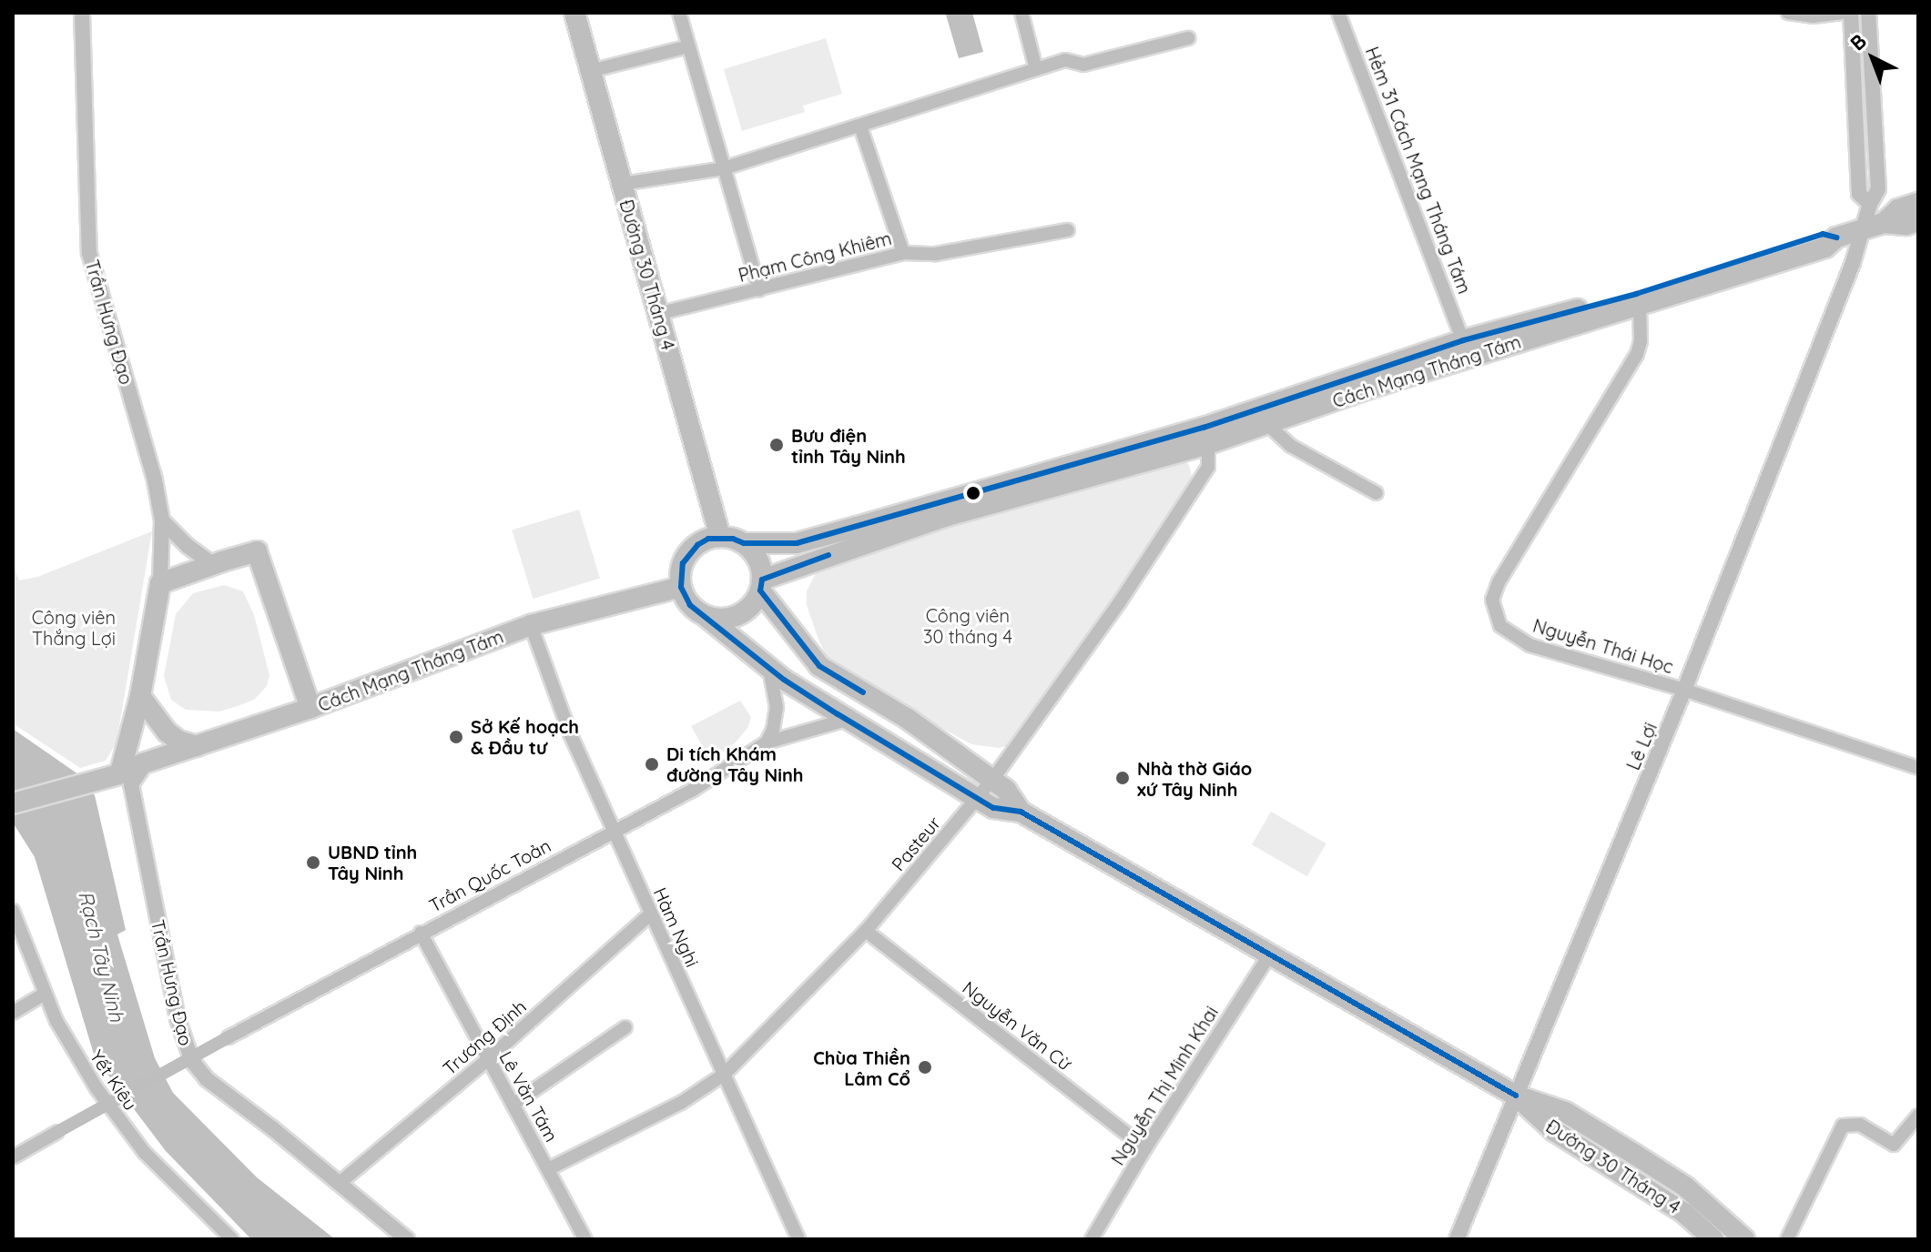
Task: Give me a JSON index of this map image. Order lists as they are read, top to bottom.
{
  "streets": {
    "main road": ["Đường 30 Tháng 4", "Trần Hưng Đạo", "Cách Mạng Tháng Tám"],
    "street": [
      "Hẻm 31 Cách Mạng Tháng Tám",
      "Phạm Công Khiêm",
      "Nguyễn Thái Học",
      "Lê Lợi",
      "Pasteur",
      "Trần Quốc Toản",
      "Hàm Nghi",
      "Nguyễn Văn Cừ",
      "Trương Định",
      "Yết Kiêu",
      "Nguyễn Thị Minh Khai",
      "Lê Văn Tám"
    ]
  },
  "crossings": [
    ["Hẻm 31 Cách Mạng Tháng Tám", "Cách Mạng Tháng Tám"],
    ["Phạm Công Khiêm", "Đường 30 Tháng 4"],
    ["Đường 30 Tháng 4", "Cách Mạng Tháng Tám"],
    ["Đường 30 Tháng 4", "Lê Lợi"],
    ["Đường 30 Tháng 4", "Pasteur"],
    ["Đường 30 Tháng 4", "Trần Quốc Toản"],
    ["Đường 30 Tháng 4", "Nguyễn Thị Minh Khai"],
    ["Trần Hưng Đạo", "Cách Mạng Tháng Tám"],
    ["Trần Hưng Đạo", "Trương Định"],
    ["Cách Mạng Tháng Tám", "Nguyễn Thái Học"],
    ["Cách Mạng Tháng Tám", "Lê Lợi"],
    ["Cách Mạng Tháng Tám", "Pasteur"],
    ["Cách Mạng Tháng Tám", "Hàm Nghi"],
    ["Nguyễn Thái Học", "Lê Lợi"],
    ["Pasteur", "Hàm Nghi"],
    ["Pasteur", "Nguyễn Văn Cừ"],
    ["Pasteur", "Lê Văn Tám"],
    ["Trần Quốc Toản", "Hàm Nghi"],
    ["Trần Quốc Toản", "Lê Văn Tám"],
    ["Hàm Nghi", "Trương Định"],
    ["Nguyễn Văn Cừ", "Nguyễn Thị Minh Khai"],
    ["Trương Định", "Lê Văn Tám"]
  ],
  "water": ["Rạch Tây Ninh"],
  "parks": ["Công viên 30 tháng 4", "Công viên Thắng Lợi"],
  "places": [
    "Bưu điện tỉnh Tây Ninh",
    "Sở Kế hoạch & Đầu tư",
    "Di tích Khám đường Tây Ninh",
    "Nhà thờ Giáo xứ Tây Ninh",
    "UBND tỉnh Tây Ninh",
    "Chùa Thiền Lâm Cổ"
  ],
  "north": "top left"
}
